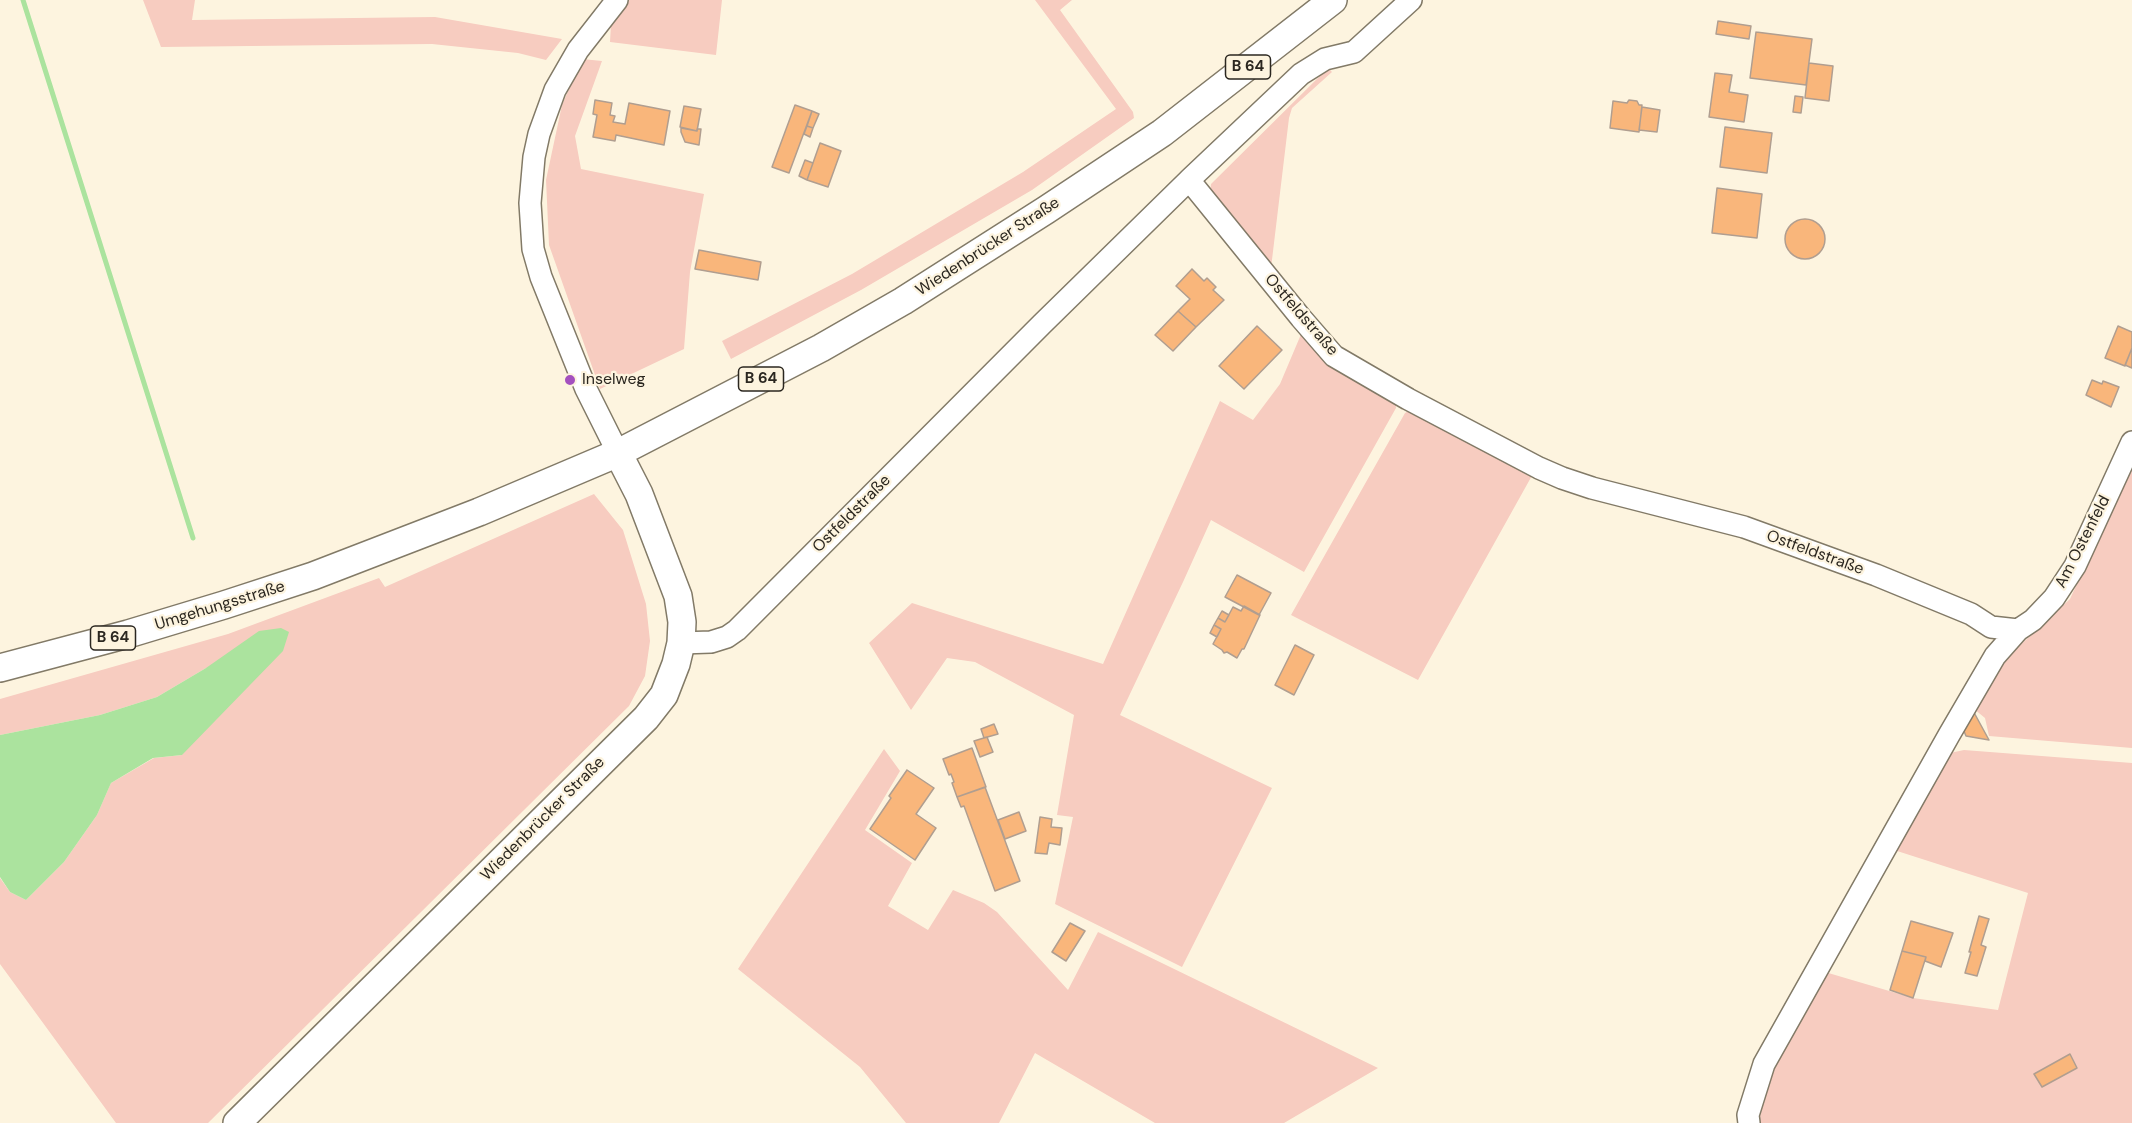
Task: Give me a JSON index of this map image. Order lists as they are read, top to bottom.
{
  "streets": {
    "main road": ["B 64", "Wiedenbrücker Straße", "Umgehungsstraße"],
    "street": ["Ostfeldstraße", "Am Ostenfeld"]
  },
  "crossings": [
    ["Wiedenbrücker Straße", "Ostfeldstraße"],
    ["Wiedenbrücker Straße", "Umgehungsstraße"]
  ],
  "places": ["Inselweg"]
}
